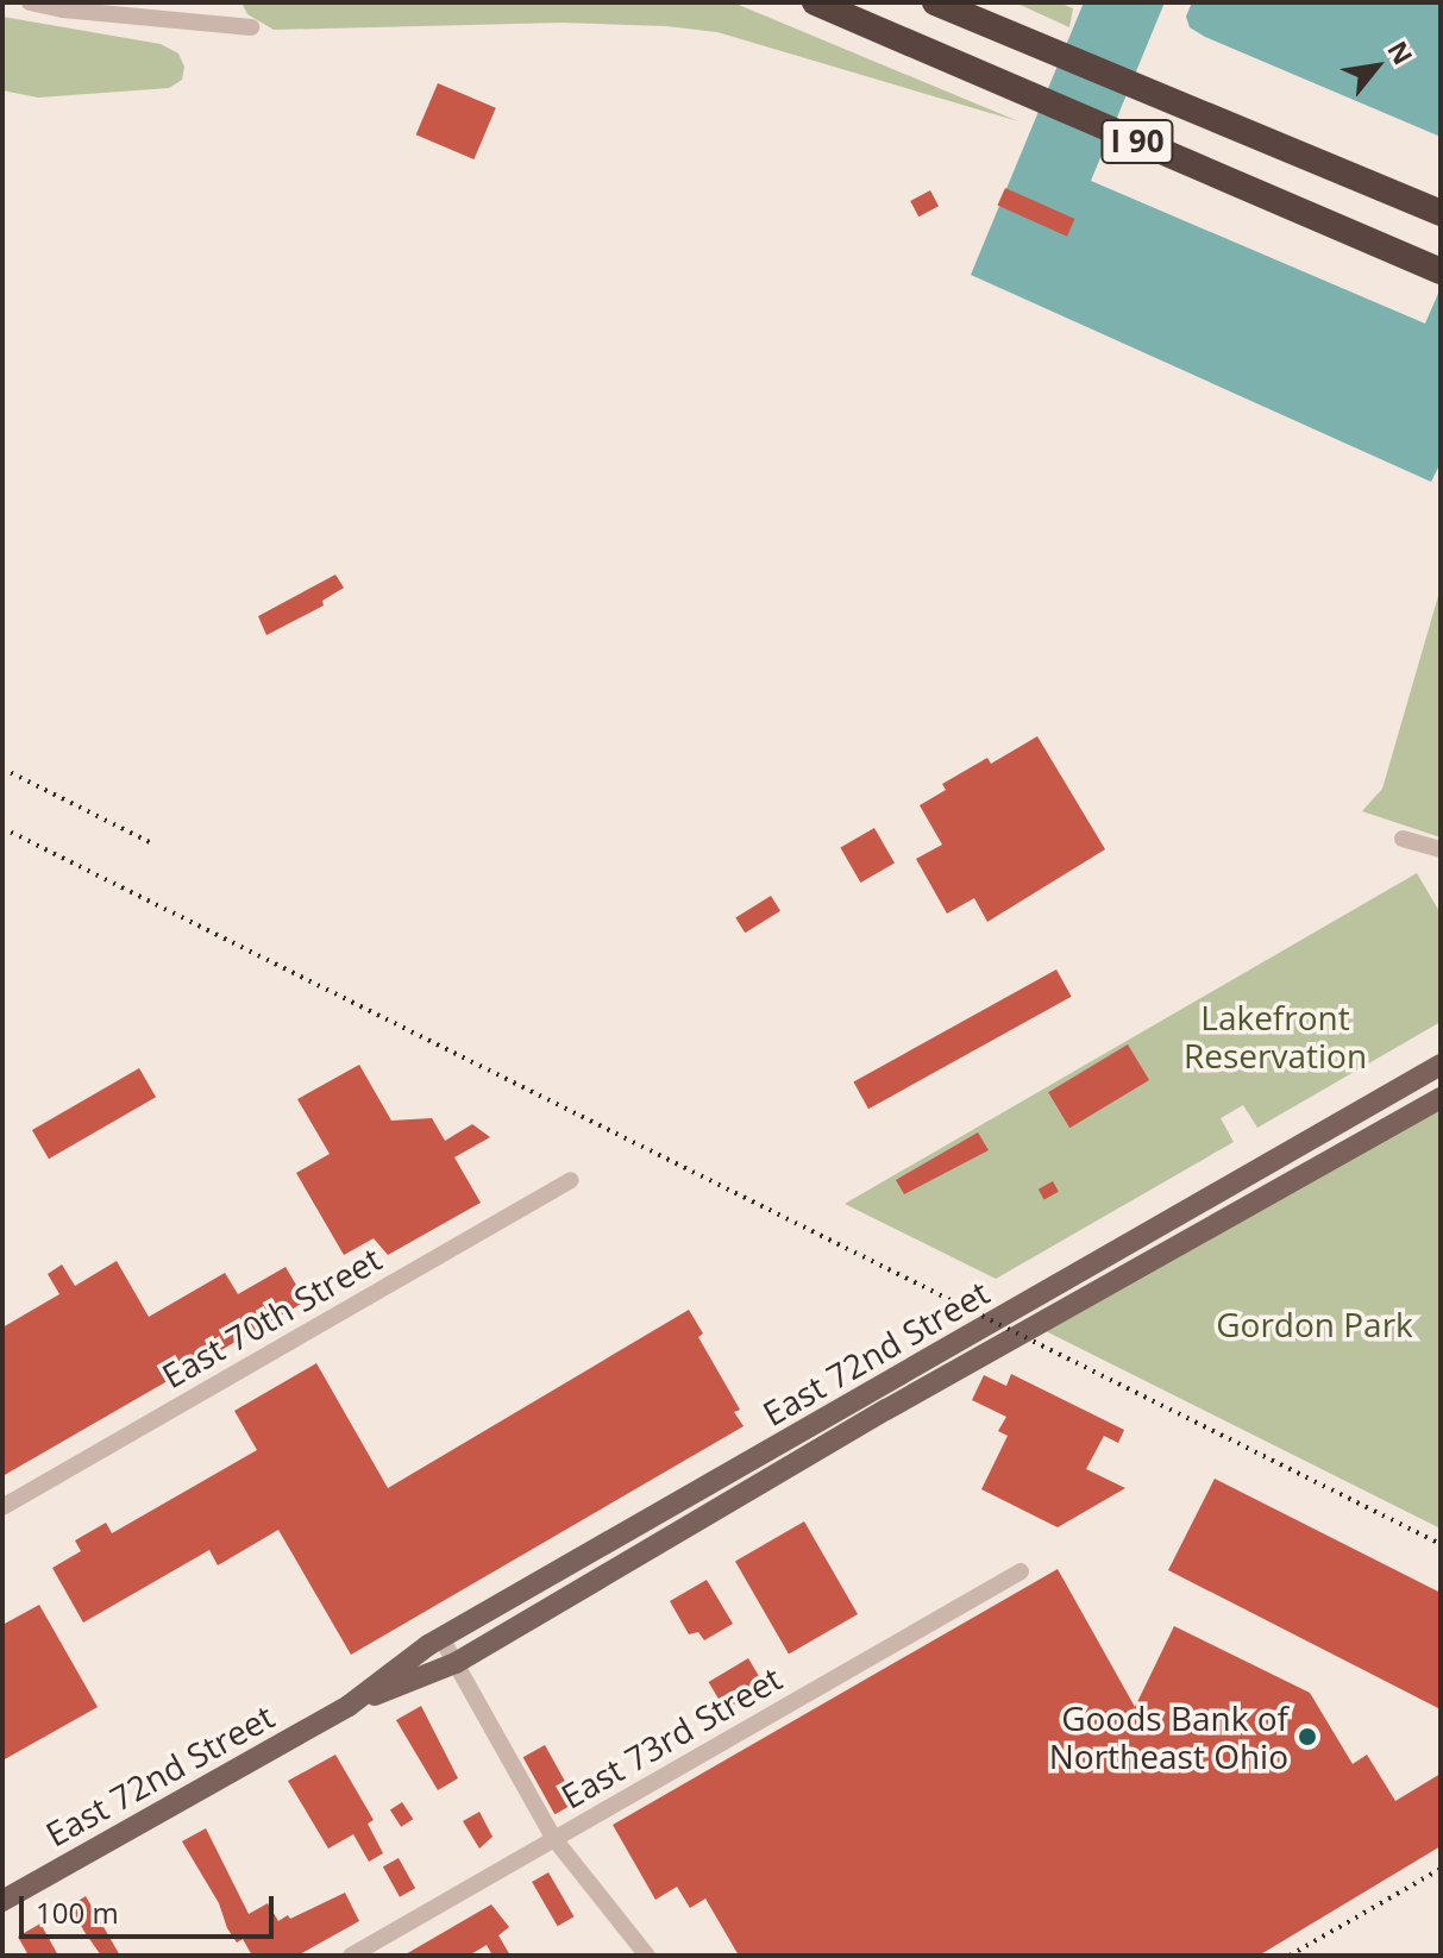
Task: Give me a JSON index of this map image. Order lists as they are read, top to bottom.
{
  "streets": {
    "highway": ["I 90"],
    "main road": ["East 72nd Street"],
    "street": ["East 70th Street", "East 73rd Street"]
  },
  "parks": ["Lakefront Reservation", "Gordon Park"],
  "places": ["Goods Bank of Northeast Ohio"],
  "scale_bar": "100 m",
  "north": "top right"
}
